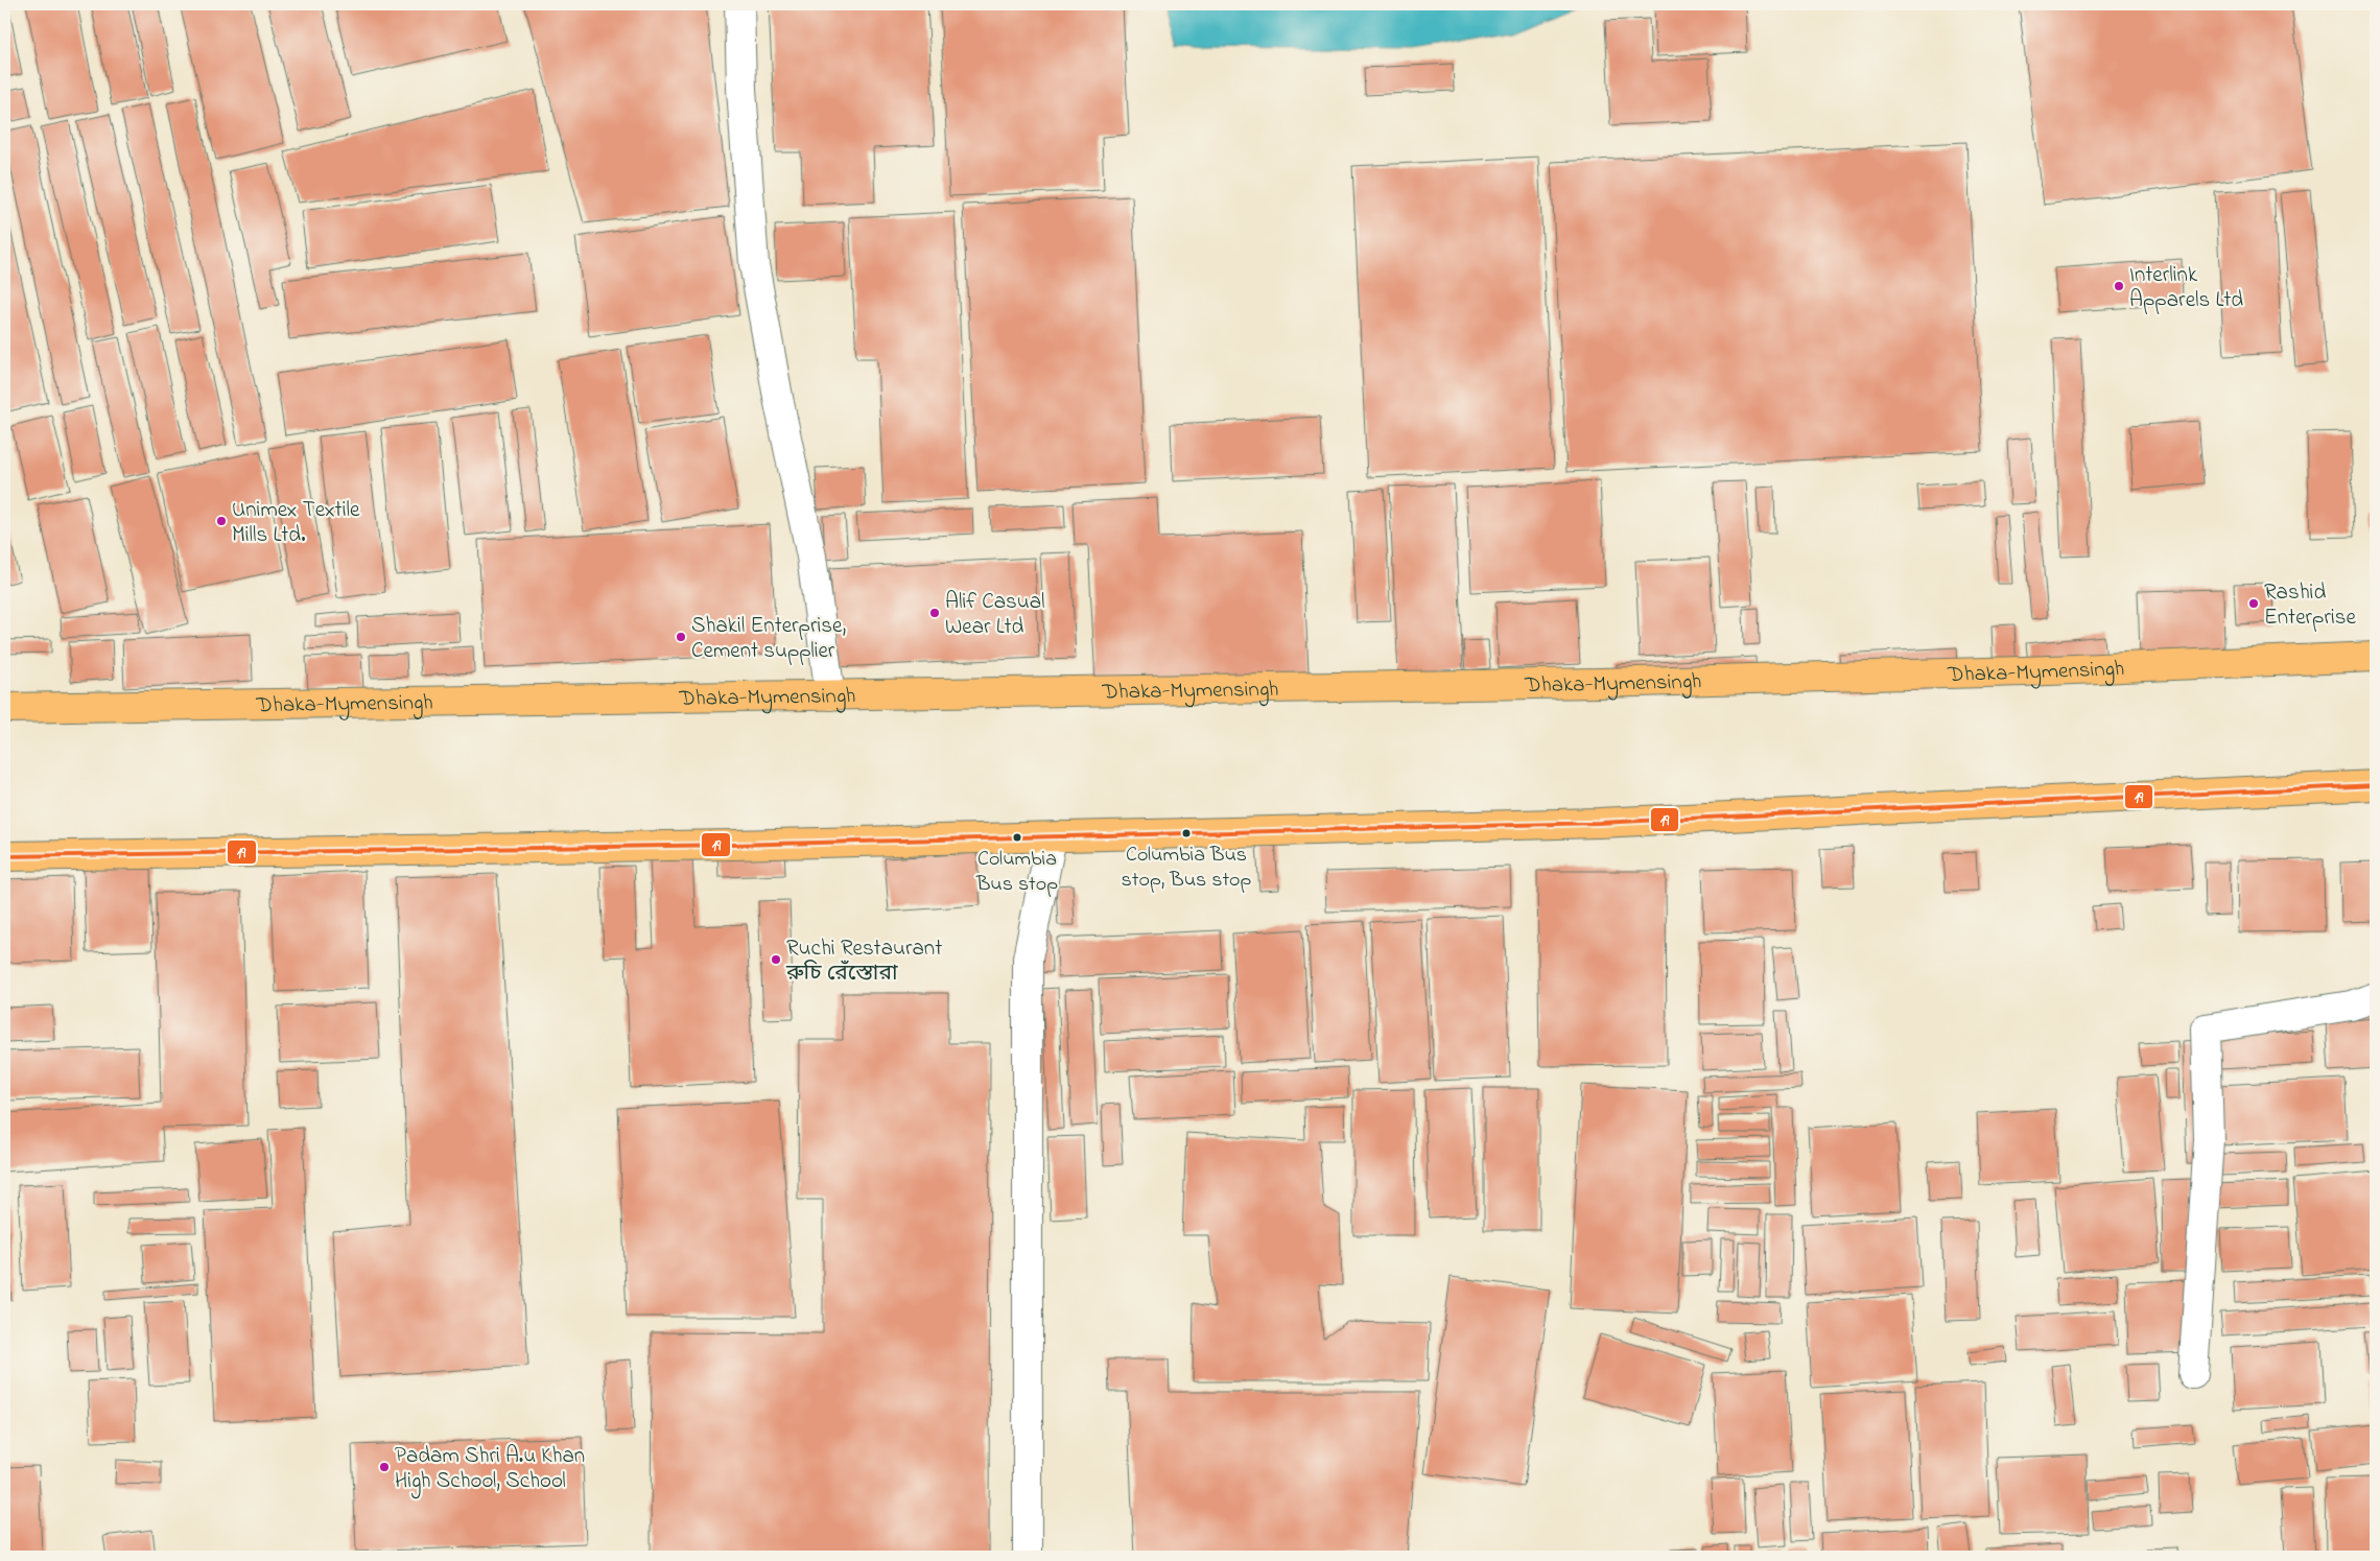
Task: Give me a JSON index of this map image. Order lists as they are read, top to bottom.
{
  "streets": {
    "highway": ["Dhaka-Mymensingh"]
  },
  "places": [
    "Interlink Apparels Ltd",
    "Unimex Textile Mills Ltd.",
    "Rashid Enterprise",
    "Alif Casual Wear Ltd",
    "Shakil Enterprise, Cement supplier",
    "Columbia Bus stop, Bus stop",
    "Columbia Bus stop",
    "Ruchi Restaurant রুচি রেঁস্তোরা",
    "Padam Shri A.u Khan High School, School"
  ],
  "lines": ["transit line 19"]
}
